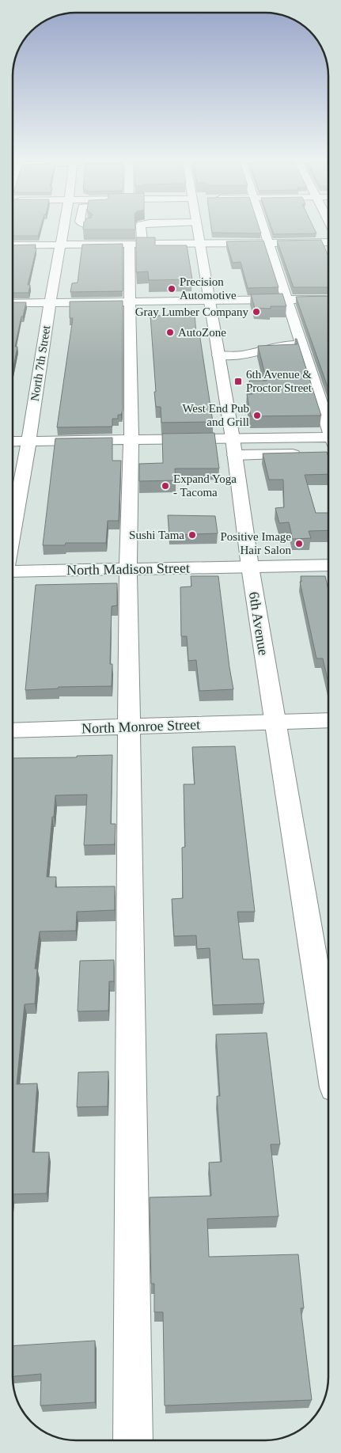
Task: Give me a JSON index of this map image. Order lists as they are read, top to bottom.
{
  "streets": {
    "street": [
      "North 7th Street",
      "North Madison Street",
      "6th Avenue",
      "North Monroe Street"
    ]
  },
  "crossings": [
    ["North Madison Street", "6th Avenue"],
    ["6th Avenue", "North Monroe Street"]
  ],
  "places": {
    "other": [
      "Precision Automotive",
      "Gray Lumber Company",
      "AutoZone",
      "West End Pub and Grill",
      "Expand Yoga - Tacoma",
      "Sushi Tama",
      "Positive Image Hair Salon"
    ],
    "transit": ["6th Avenue & Proctor Street"]
  }
}
